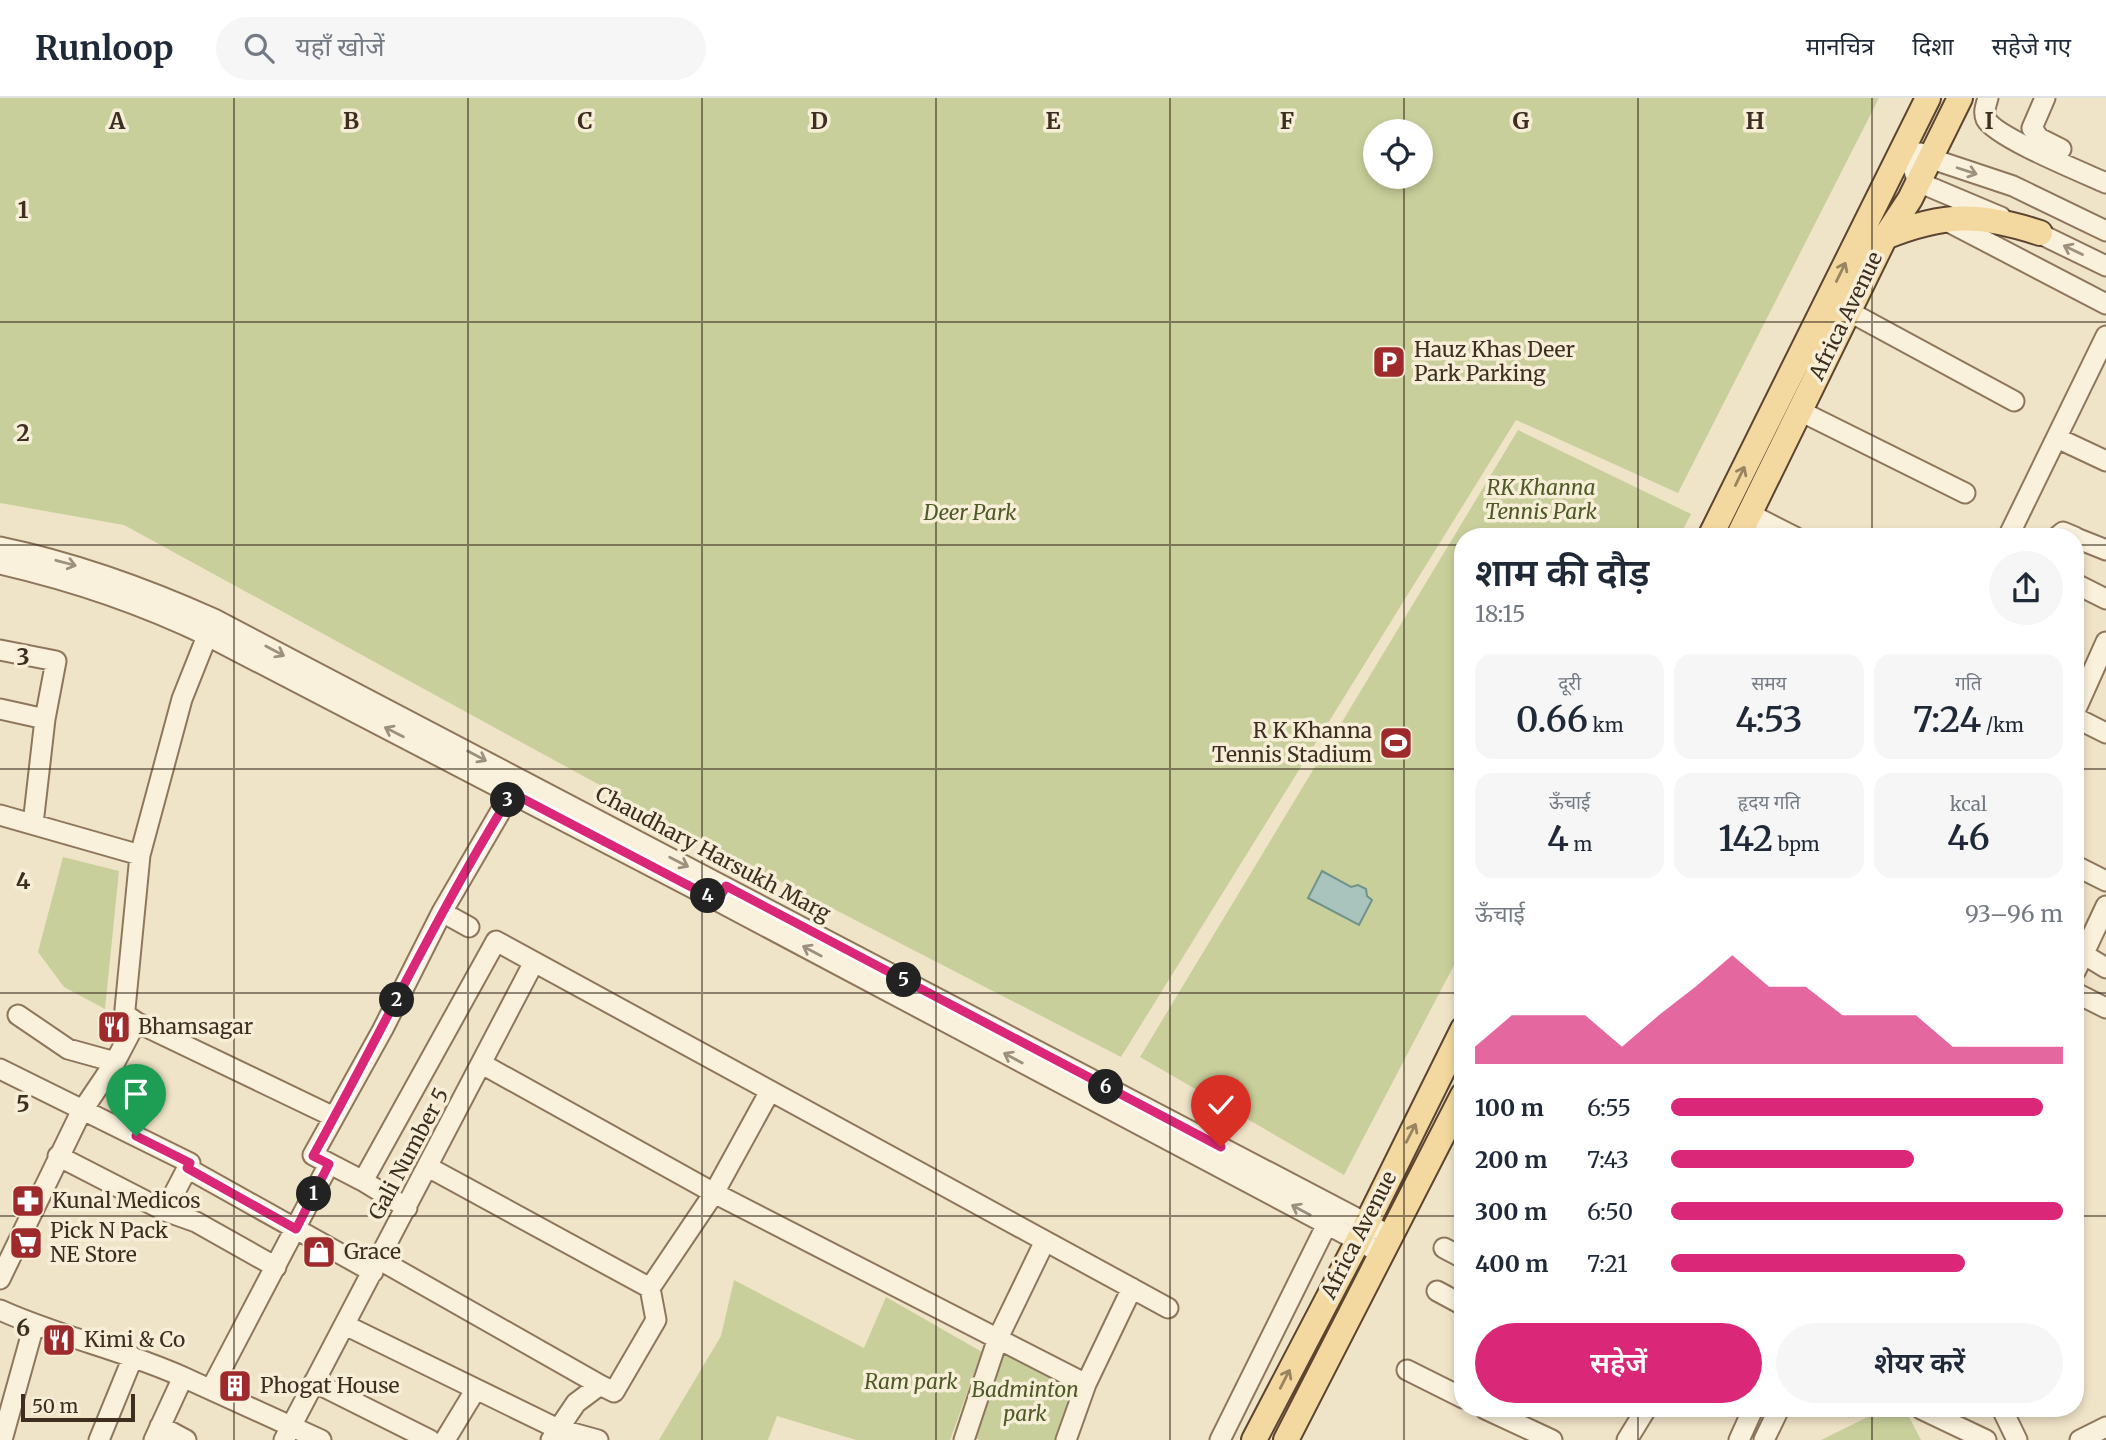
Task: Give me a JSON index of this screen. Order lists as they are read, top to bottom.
{
  "streets": {
    "main road": ["Africa Avenue"],
    "street": ["Chaudhary Harsukh Marg", "Gali Number 5"]
  },
  "crossings": [
    ["Africa Avenue", "Chaudhary Harsukh Marg"]
  ],
  "parks": [
    "RK Khanna Tennis Park",
    "Deer Park",
    "Ram park",
    "Badminton park"
  ],
  "places": {
    "parking": ["Hauz Khas Deer Park Parking"],
    "sports": ["R K Khanna Tennis Stadium"],
    "restaurant": ["Bhamsagar", "Kimi & Co"],
    "pharmacy": ["Kunal Medicos"],
    "supermarket": ["Pick N Pack NE Store"],
    "shop": ["Grace"],
    "building": ["Phogat House"]
  },
  "scale_bar": "50 m",
  "page": {
    "header": "Runloop",
    "search": "यहाँ खोजें",
    "nav": ["मानचित्र", "दिशा", "सहेजे गए"],
    "heading": ["शाम की दौड़", "18:15"],
    "stats": [
      ["दूरी", "0.66 km"],
      ["समय", "4:53"],
      ["गति", "7:24 /km"],
      ["ऊँचाई", "4 m"],
      ["हृदय गति", "142 bpm"],
      ["kcal", "46"]
    ],
    "pins": [
      "3",
      "4",
      "5",
      "2",
      "6",
      "1"
    ],
    "chart": ["ऊँचाई", "93–96 m"],
    "list": [
      {
        "name": "100 m",
        "note": "6:55"
      },
      {
        "name": "200 m",
        "note": "7:43"
      },
      {
        "name": "300 m",
        "note": "6:50"
      },
      {
        "name": "400 m",
        "note": "7:21"
      }
    ],
    "buttons": ["सहेजें", "शेयर करें"],
    "scale": "50 m"
  },
  "grid": {
    "columns": [
      "A",
      "B",
      "C",
      "D",
      "E",
      "F",
      "G",
      "H",
      "I"
    ],
    "rows": [
      "1",
      "2",
      "3",
      "4",
      "5",
      "6"
    ]
  }
}
